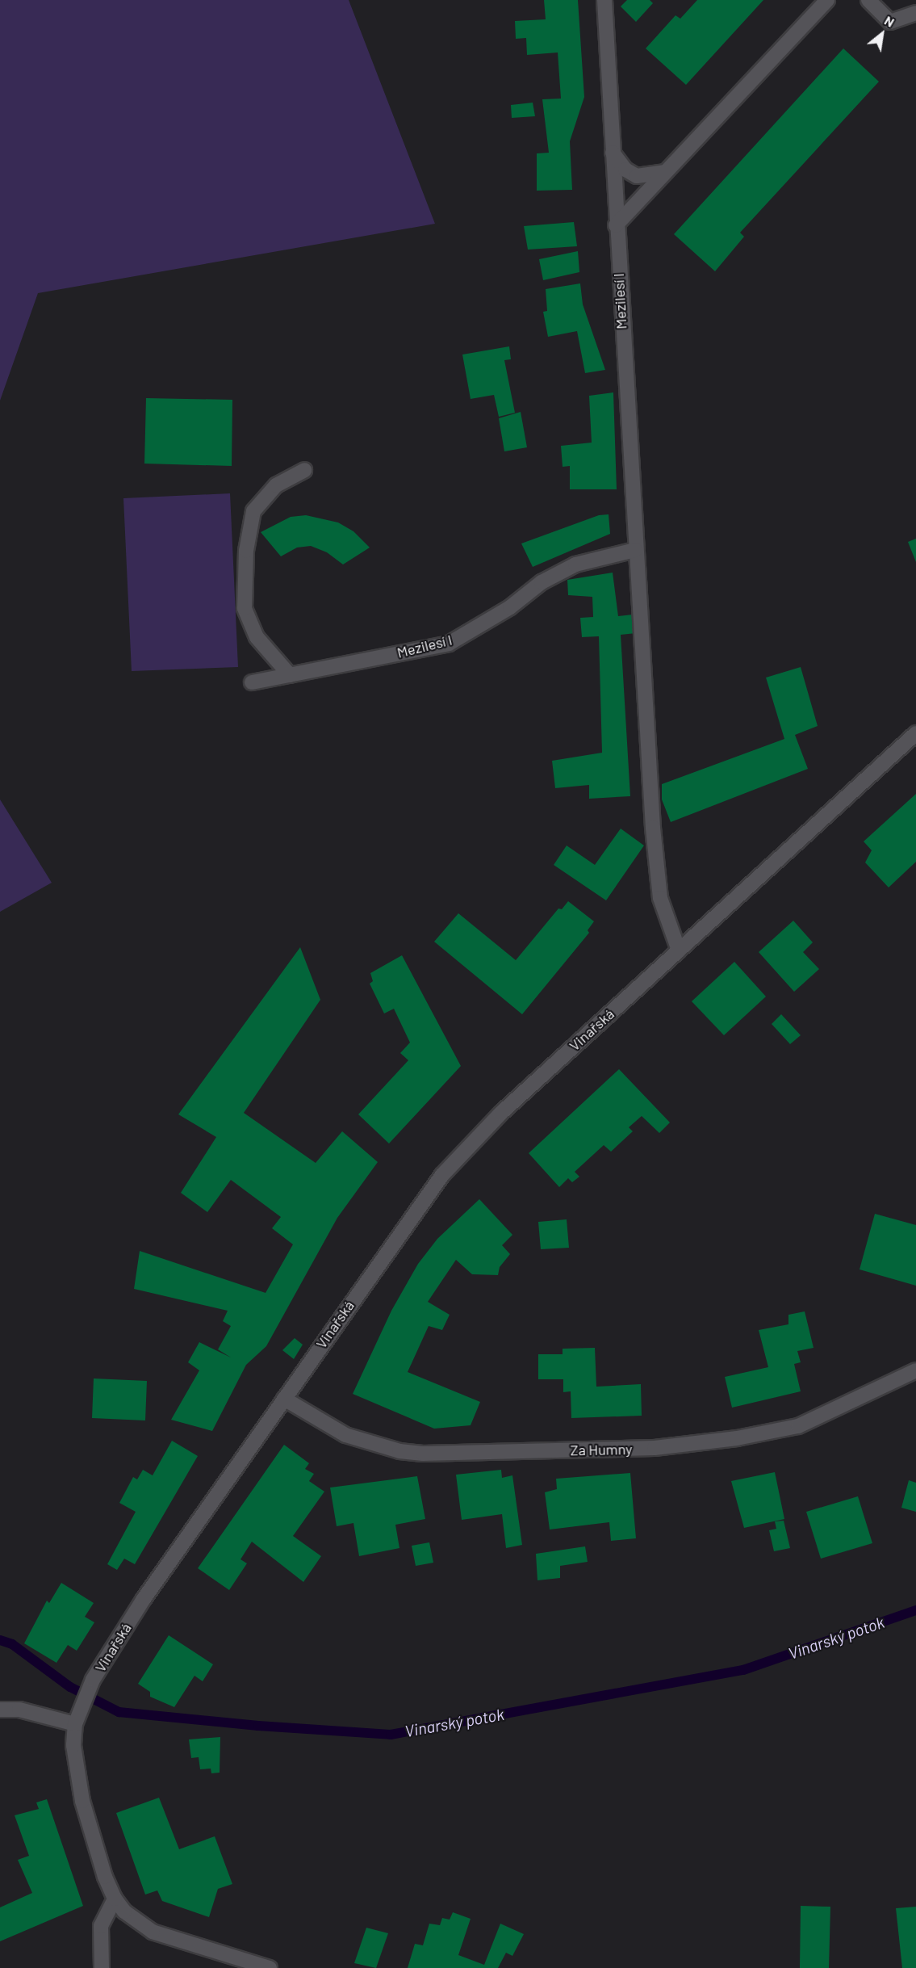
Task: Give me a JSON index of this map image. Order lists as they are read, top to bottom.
{
  "streets": {
    "street": ["Mezilesí I", "Vinařská", "Za Humny"]
  },
  "crossings": [
    ["Mezilesí I", "Vinařská"],
    ["Vinařská", "Za Humny"]
  ],
  "water": ["Vinarský potok"],
  "north": "top right"
}
